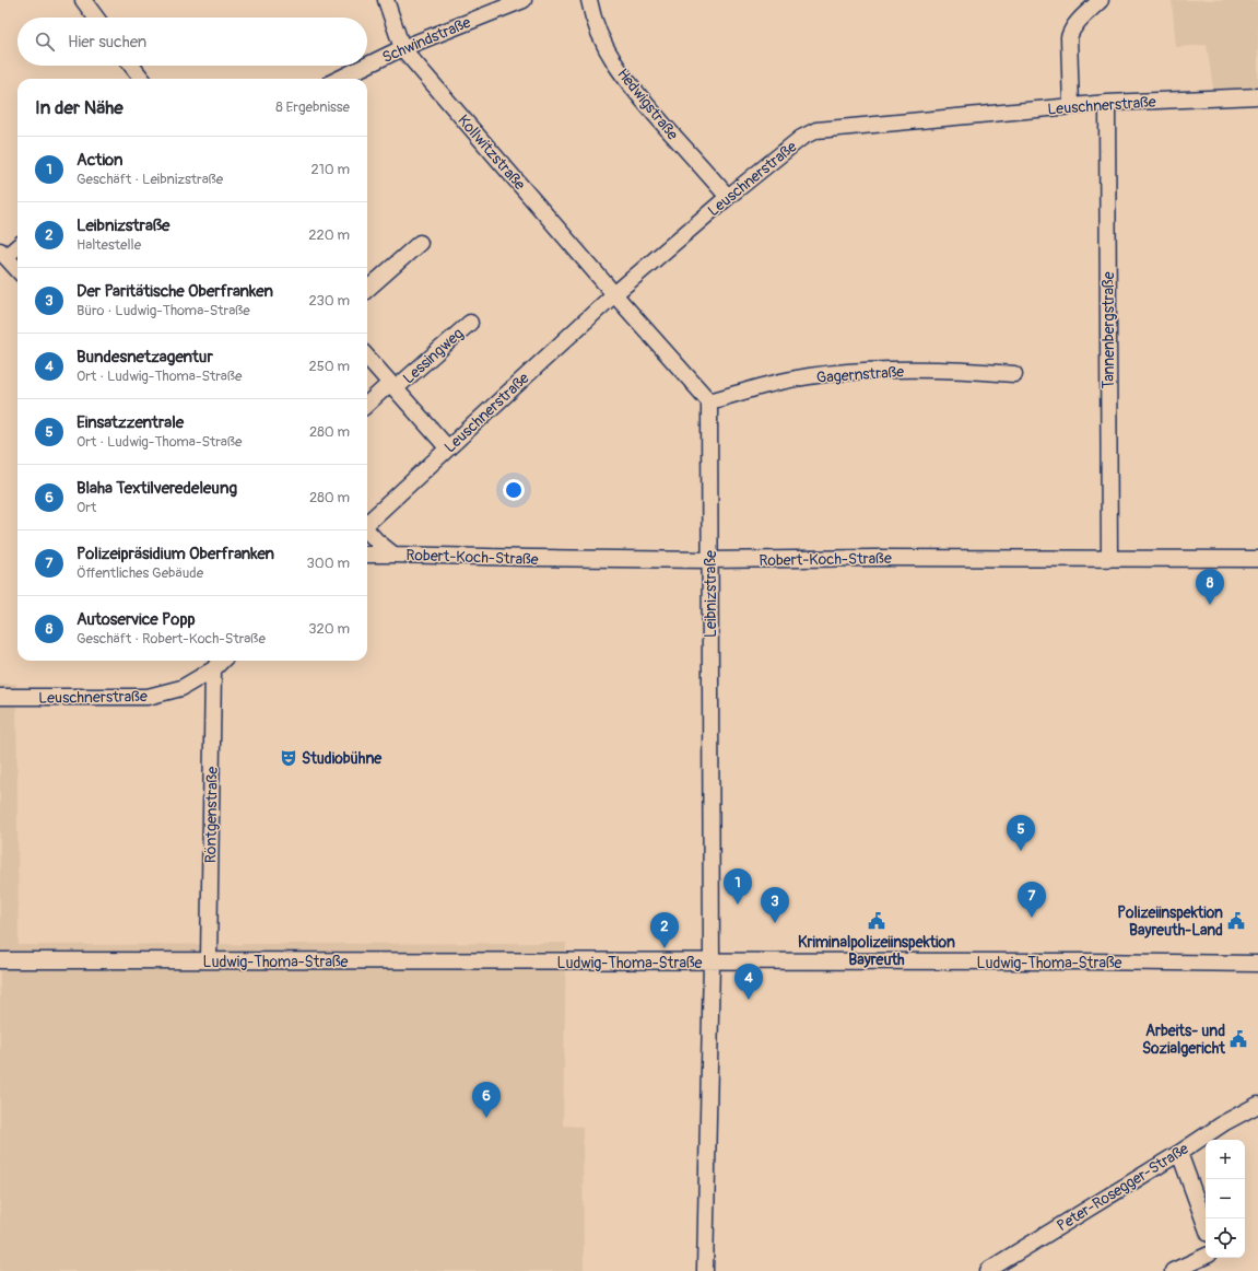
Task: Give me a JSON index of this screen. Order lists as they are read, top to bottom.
{
  "streets": {
    "street": [
      "Schwindstraße",
      "Hedwigstraße",
      "Leuschnerstraße",
      "Kollwitzstraße",
      "Tannenbergstraße",
      "Lessingweg",
      "Gagernstraße",
      "Robert-Koch-Straße",
      "Leibnizstraße",
      "Röntgenstraße",
      "Ludwig-Thoma-Straße",
      "Peter-Rosegger-Straße"
    ]
  },
  "crossings": [
    ["Schwindstraße", "Kollwitzstraße"],
    ["Hedwigstraße", "Leuschnerstraße"],
    ["Leuschnerstraße", "Kollwitzstraße"],
    ["Leuschnerstraße", "Tannenbergstraße"],
    ["Leuschnerstraße", "Lessingweg"],
    ["Leuschnerstraße", "Röntgenstraße"],
    ["Tannenbergstraße", "Robert-Koch-Straße"],
    ["Gagernstraße", "Leibnizstraße"],
    ["Robert-Koch-Straße", "Leibnizstraße"],
    ["Leibnizstraße", "Ludwig-Thoma-Straße"],
    ["Röntgenstraße", "Ludwig-Thoma-Straße"]
  ],
  "places": {
    "theatre": ["Studiobühne"],
    "public building": ["Kriminalpolizeiinspektion Bayreuth", "Polizeiinspektion Bayreuth-Land", "Arbeits- und Sozialgericht"]
  },
  "page": {
    "search": "Hier suchen",
    "heading": ["In der Nähe", "8 Ergebnisse"],
    "list": [
      {
        "mark": "1",
        "name": "Action",
        "note": "Geschäft · Leibnizstraße",
        "value": "210 m"
      },
      {
        "mark": "2",
        "name": "Leibnizstraße",
        "note": "Haltestelle",
        "value": "220 m"
      },
      {
        "mark": "3",
        "name": "Der Paritätische Oberfranken",
        "note": "Büro · Ludwig-Thoma-Straße",
        "value": "230 m"
      },
      {
        "mark": "4",
        "name": "Bundesnetzagentur",
        "note": "Ort · Ludwig-Thoma-Straße",
        "value": "250 m"
      },
      {
        "mark": "5",
        "name": "Einsatzzentrale",
        "note": "Ort · Ludwig-Thoma-Straße",
        "value": "280 m"
      },
      {
        "mark": "6",
        "name": "Blaha Textilveredeleung",
        "note": "Ort",
        "value": "280 m"
      },
      {
        "mark": "7",
        "name": "Polizeipräsidium Oberfranken",
        "note": "Öffentliches Gebäude",
        "value": "300 m"
      },
      {
        "mark": "8",
        "name": "Autoservice Popp",
        "note": "Geschäft · Robert-Koch-Straße",
        "value": "320 m"
      }
    ],
    "pins": [
      "8",
      "5",
      "1",
      "7",
      "3",
      "2",
      "4",
      "6"
    ],
    "map_buttons": ["+", "−"]
  }
}
